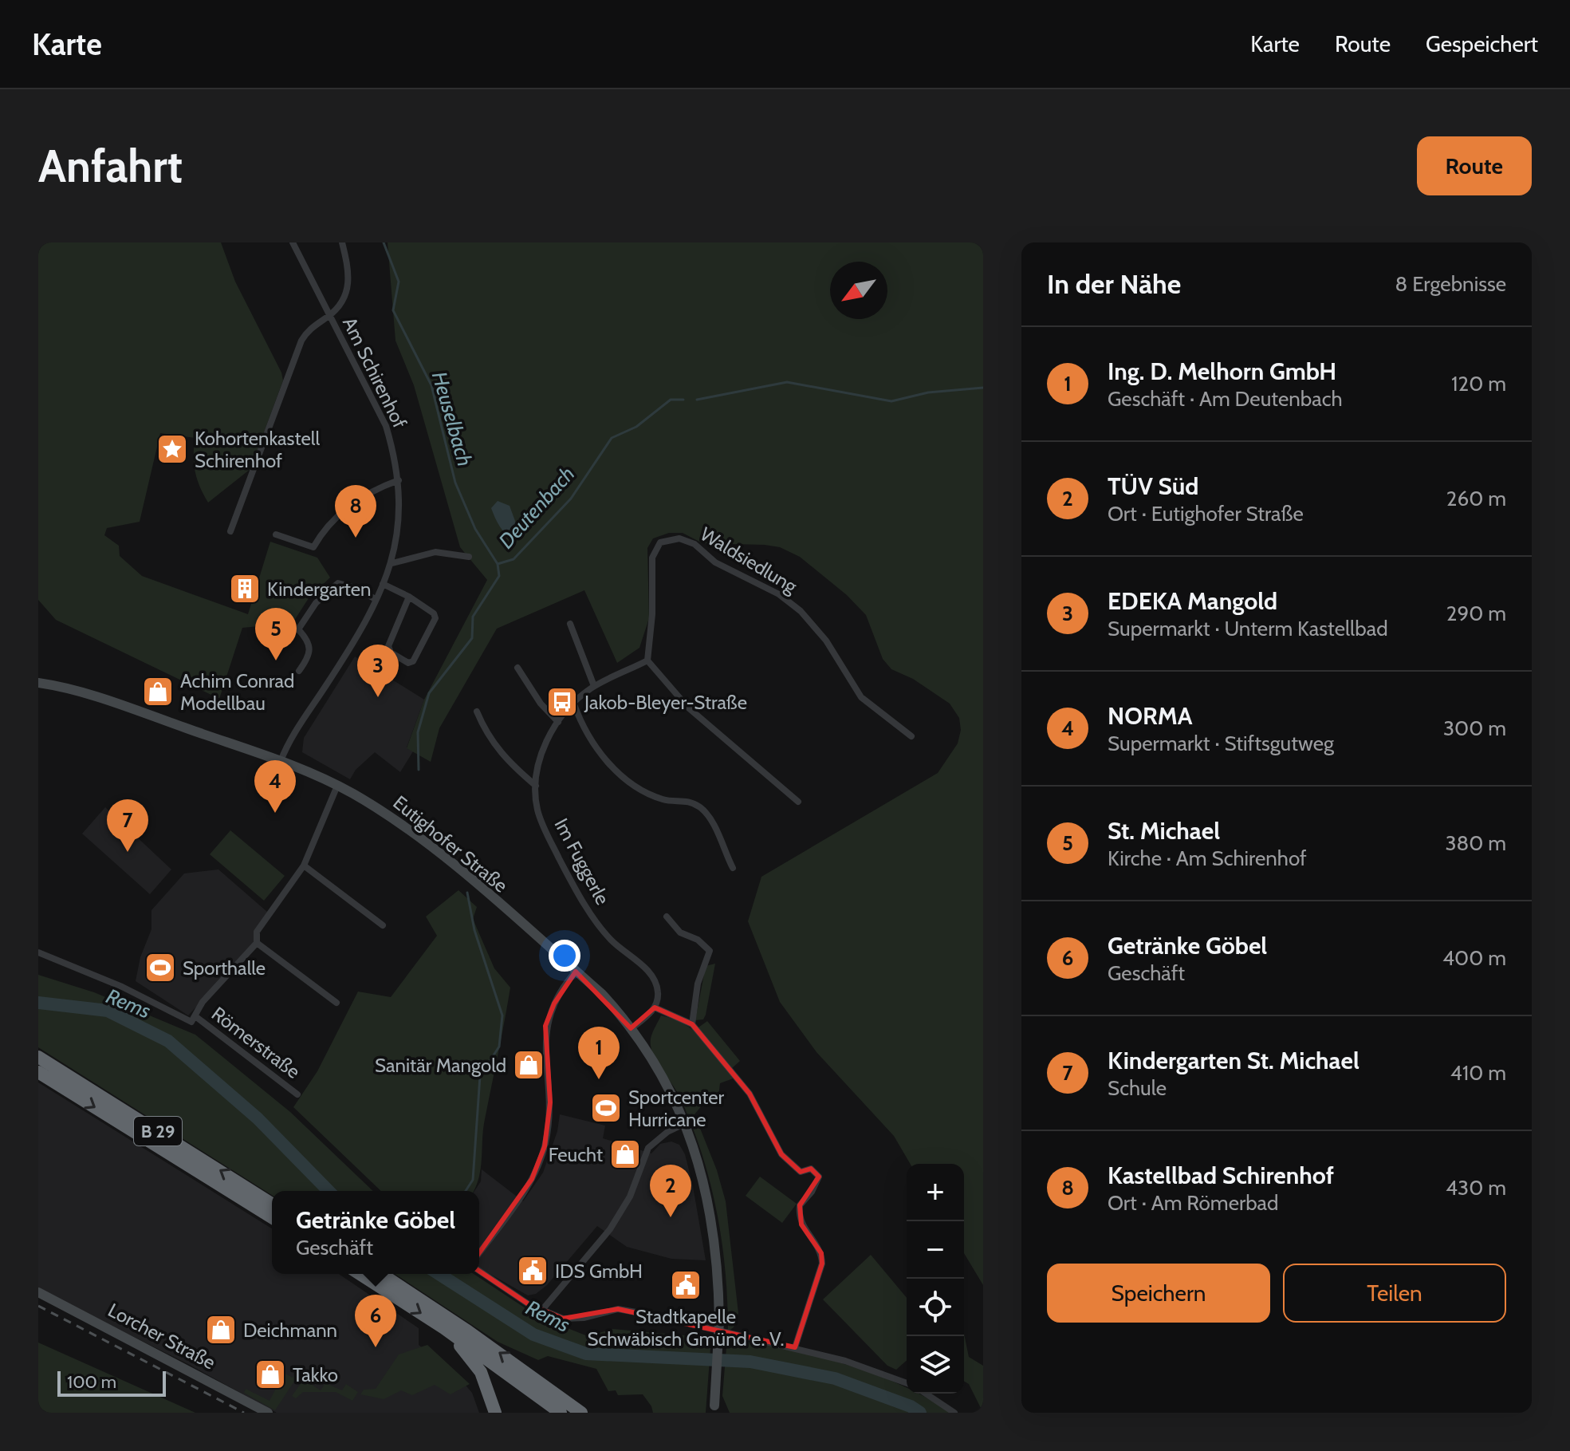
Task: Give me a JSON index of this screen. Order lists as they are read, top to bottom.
{
  "streets": {
    "highway": ["B 29"],
    "street": [
      "Am Schirenhof",
      "Waldsiedlung",
      "Eutighofer Straße",
      "Im Fuggerle",
      "Römerstraße",
      "Lorcher Straße"
    ]
  },
  "crossings": [
    ["Am Schirenhof", "Eutighofer Straße"],
    ["Waldsiedlung", "Im Fuggerle"]
  ],
  "water": ["Heuselbach", "Deutenbach", "Rems"],
  "places": {
    "place": ["Kohortenkastell Schirenhof"],
    "building": ["Kindergarten"],
    "shop": [
      "Achim Conrad Modellbau",
      "Sanitär Mangold",
      "Feucht",
      "Deichmann",
      "Takko"
    ],
    "bus stop": ["Jakob-Bleyer-Straße"],
    "sports": ["Sporthalle", "Sportcenter Hurricane"],
    "public building": ["IDS GmbH", "Stadtkapelle Schwäbisch Gmünd e. V."]
  },
  "scale_bar": "100 m",
  "north": "bottom left",
  "page": {
    "header": "Karte",
    "nav": ["Karte", "Route", "Gespeichert"],
    "buttons": [
      "Route",
      ["Speichern", "Teilen"]
    ],
    "title": "Anfahrt",
    "heading": ["In der Nähe", "8 Ergebnisse"],
    "list": [
      {
        "mark": "1",
        "name": "Ing. D. Melhorn GmbH",
        "note": "Geschäft · Am Deutenbach",
        "value": "120 m"
      },
      {
        "mark": "2",
        "name": "TÜV Süd",
        "note": "Ort · Eutighofer Straße",
        "value": "260 m"
      },
      {
        "mark": "3",
        "name": "EDEKA Mangold",
        "note": "Supermarkt · Unterm Kastellbad",
        "value": "290 m"
      },
      {
        "mark": "4",
        "name": "NORMA",
        "note": "Supermarkt · Stiftsgutweg",
        "value": "300 m"
      },
      {
        "mark": "5",
        "name": "St. Michael",
        "note": "Kirche · Am Schirenhof",
        "value": "380 m"
      },
      {
        "mark": "6",
        "name": "Getränke Göbel",
        "note": "Geschäft",
        "value": "400 m"
      },
      {
        "mark": "7",
        "name": "Kindergarten St. Michael",
        "note": "Schule",
        "value": "410 m"
      },
      {
        "mark": "8",
        "name": "Kastellbad Schirenhof",
        "note": "Ort · Am Römerbad",
        "value": "430 m"
      }
    ],
    "pins": [
      "8",
      "5",
      "3",
      "4",
      "7",
      "1",
      "2",
      "6"
    ],
    "map_buttons": ["+", "−"],
    "popup": ["Getränke Göbel", "Geschäft"],
    "scale": "100 m"
  }
}
